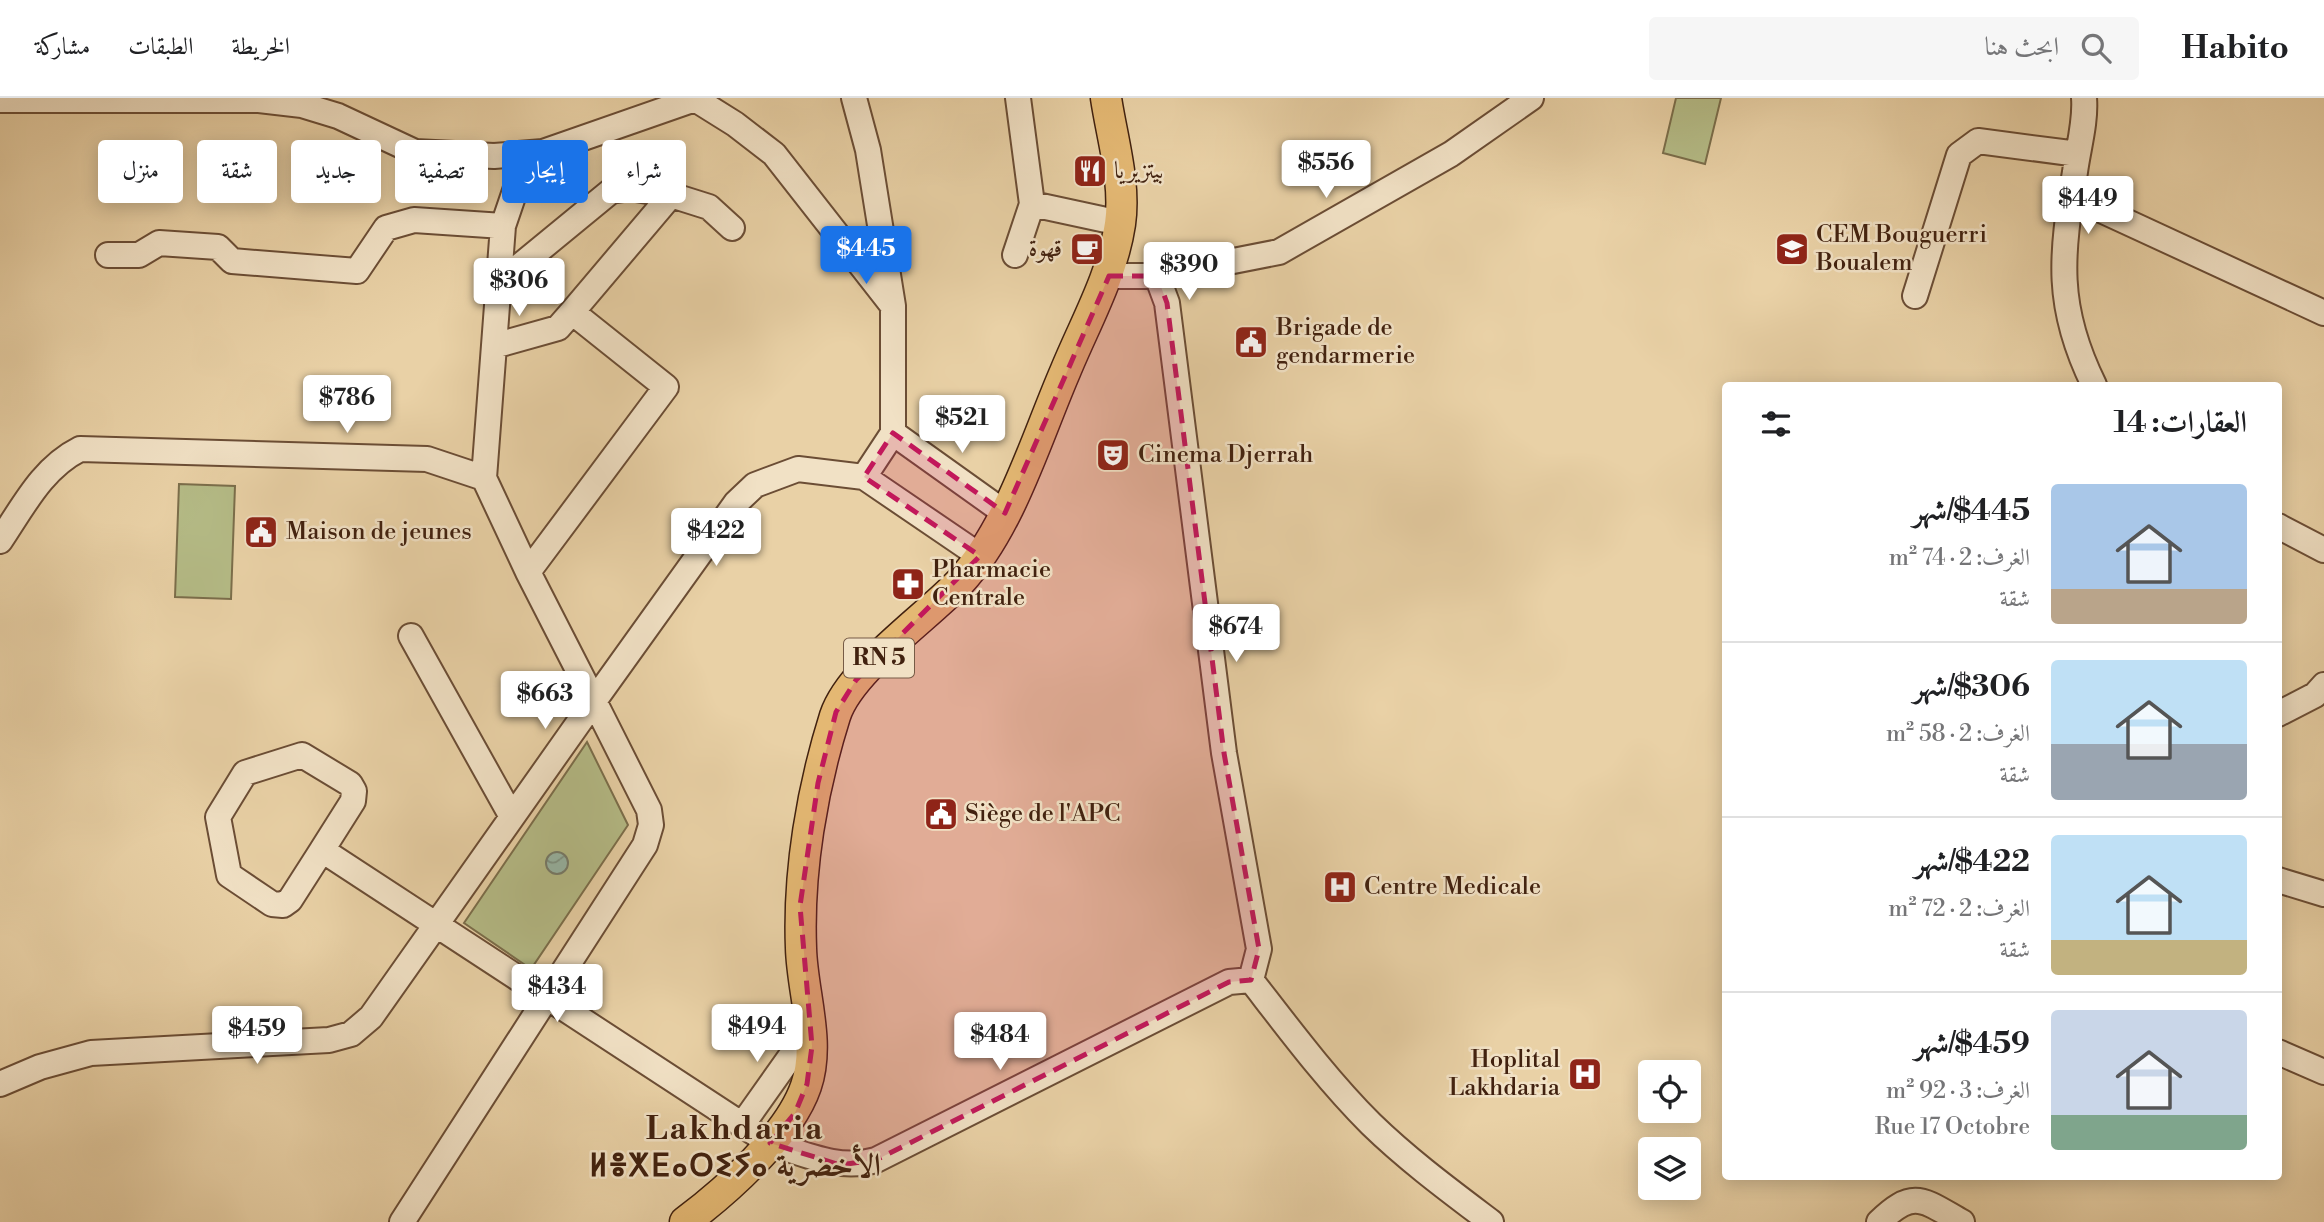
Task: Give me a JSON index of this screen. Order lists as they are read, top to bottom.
{
  "streets": {
    "main road": ["RN 5"]
  },
  "districts": ["Lakhdaria ⵍⴻⵅⴹⴰⵔⵉⵢⴰ الأخضرية"],
  "places": {
    "restaurant": ["بيتزيريا"],
    "cafe": ["قهوة"],
    "school or university": ["CEM Bouguerri Boualem"],
    "public building": ["Brigade de gendarmerie", "Maison de jeunes", "Siège de l'APC"],
    "theatre": ["Cinema Djerrah"],
    "pharmacy": ["Pharmacie Centrale"],
    "hospital": ["Centre Medicale", "Hoplital Lakhdaria"]
  },
  "page": {
    "header": "Habito",
    "search": "ابحث هنا",
    "nav": ["الخريطة", "الطبقات", "مشاركة"],
    "price": [
      "$556",
      "$449",
      "$445",
      "$390",
      "$306",
      "$786",
      "$521",
      "$422",
      "$674",
      "$663",
      "$434",
      "$494",
      "$459",
      "$484"
    ],
    "chip": [
      "شراء",
      "إيجار",
      "تصفية",
      "جديد",
      "شقة",
      "منزل"
    ],
    "heading": "العقارات: 14",
    "list": [
      {
        "name": "$445/شهر",
        "note": "الغرف: 2 · 74 m² · شقة"
      },
      {
        "name": "$306/شهر",
        "note": "الغرف: 2 · 58 m² · شقة"
      },
      {
        "name": "$422/شهر",
        "note": "الغرف: 2 · 72 m² · شقة"
      },
      {
        "name": "$459/شهر",
        "note": "الغرف: 3 · 92 m² · Rue 17 Octobre"
      }
    ]
  }
}
